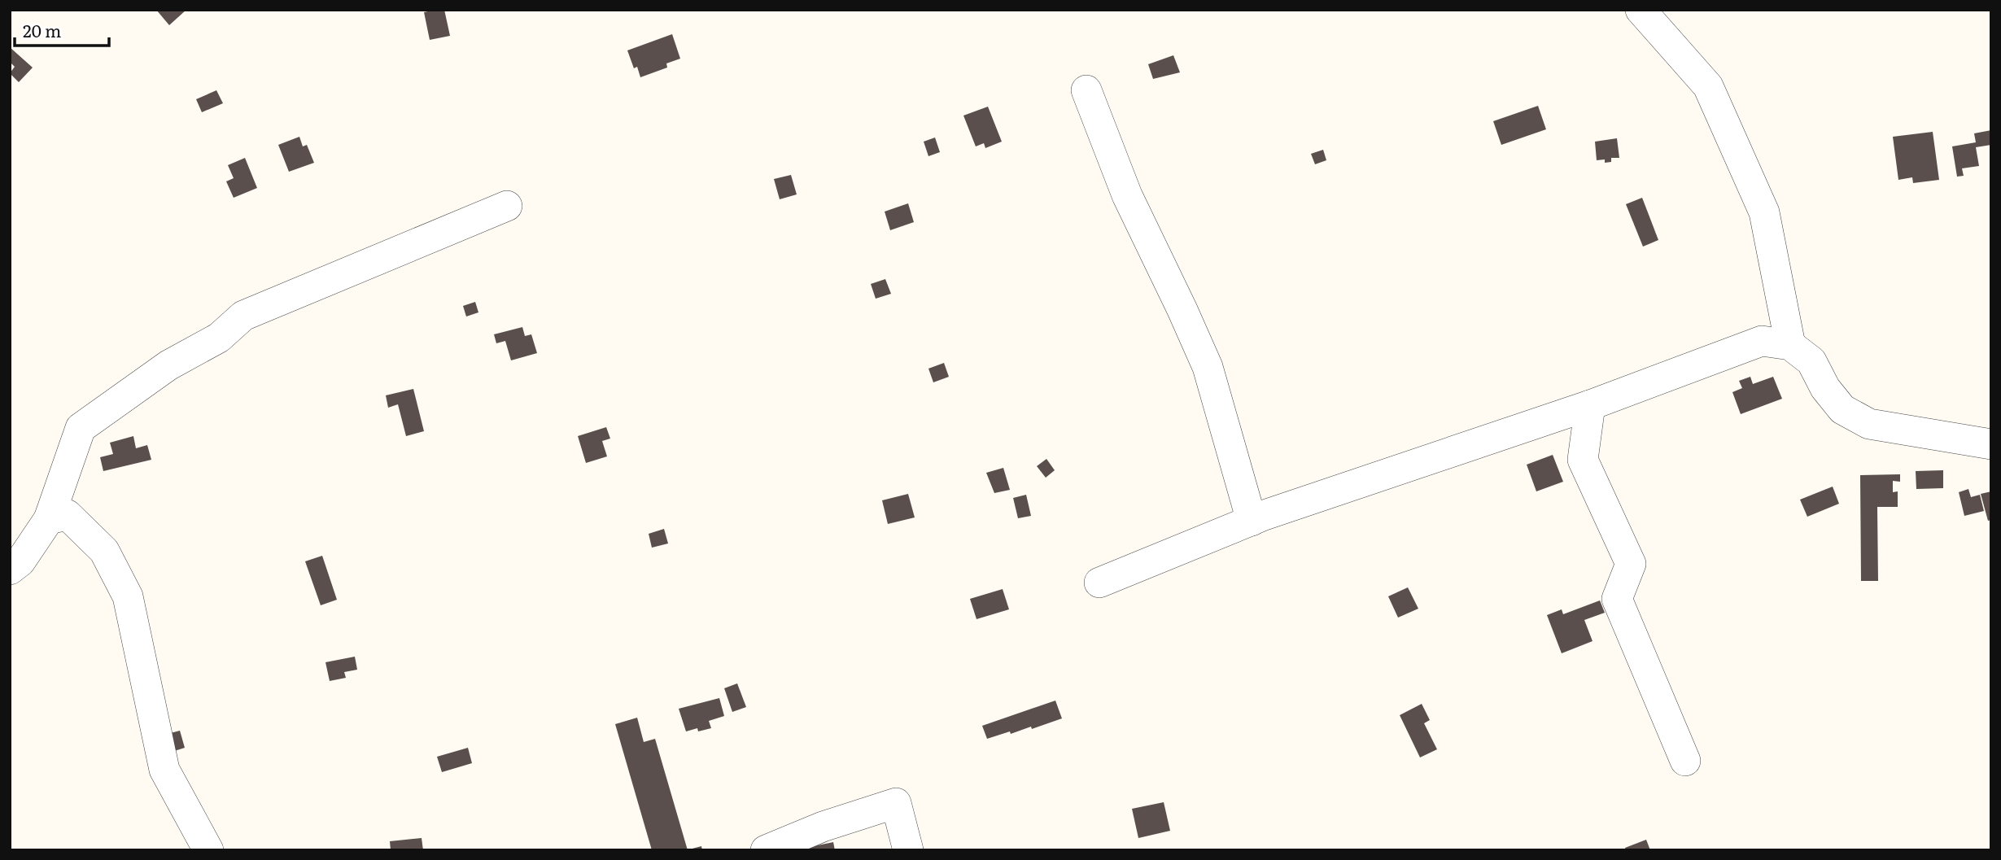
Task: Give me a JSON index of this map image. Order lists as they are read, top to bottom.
{
  "scale_bar": "20 m"
}
